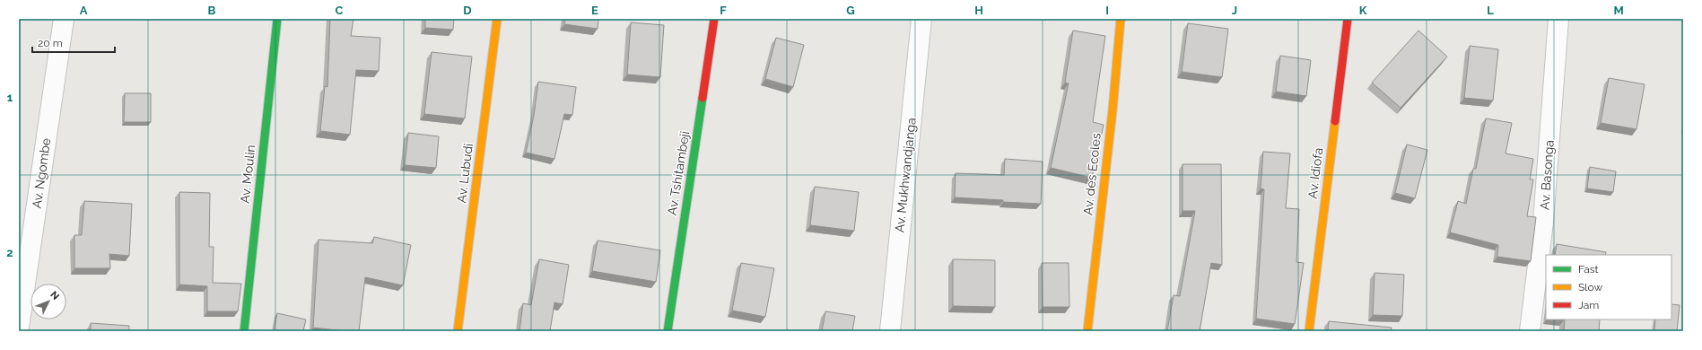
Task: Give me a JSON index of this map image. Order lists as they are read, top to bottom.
{
  "streets": {
    "street": [
      "Av. Ngombe",
      "Av. Lubudi",
      "Av. Tshitambeji",
      "Av. Idiofa",
      "Av. Moulin",
      "Av. des Ecoles",
      "Av. Mukhwandjanga",
      "Av. Basonga"
    ]
  },
  "legend": ["Fast", "Slow", "Jam"],
  "scale_bar": "20 m",
  "north": "top right",
  "grid": {
    "columns": [
      "A",
      "B",
      "C",
      "D",
      "E",
      "F",
      "G",
      "H",
      "I",
      "J",
      "K",
      "L",
      "M"
    ],
    "rows": ["1", "2"]
  }
}
